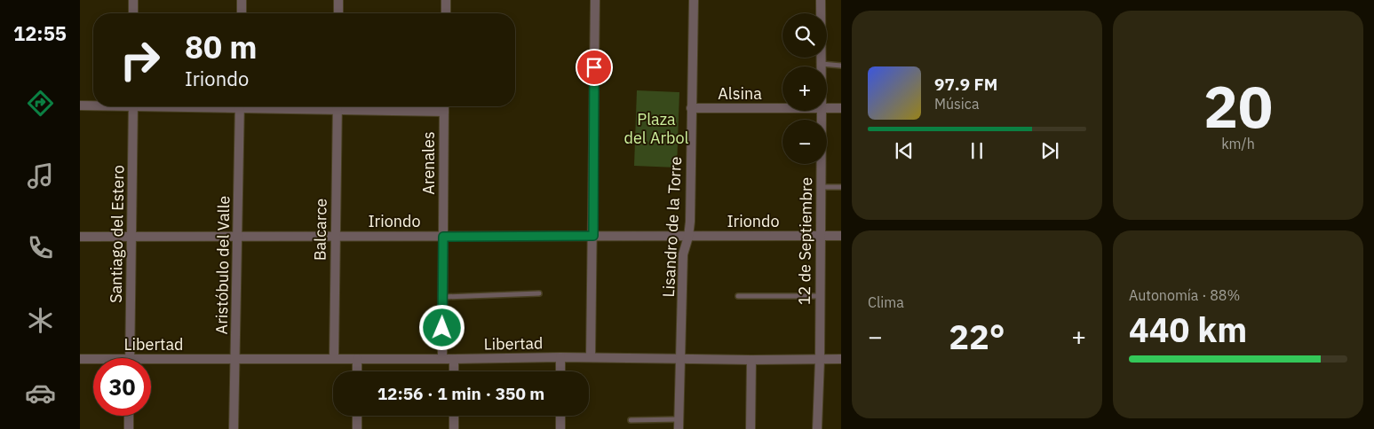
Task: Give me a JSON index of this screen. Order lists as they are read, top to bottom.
{
  "streets": {
    "street": [
      "Alsina",
      "Arenales",
      "Iriondo",
      "Lisandro de la Torre",
      "Balcarce",
      "Santiago del Estero",
      "12 de Septiembre",
      "Aristóbulo del Valle",
      "Libertad"
    ]
  },
  "crossings": [
    ["Alsina", "Lisandro de la Torre"],
    ["Arenales", "Iriondo"],
    ["Arenales", "Libertad"],
    ["Iriondo", "Lisandro de la Torre"],
    ["Iriondo", "Balcarce"],
    ["Iriondo", "Santiago del Estero"],
    ["Iriondo", "12 de Septiembre"],
    ["Iriondo", "Aristóbulo del Valle"],
    ["Lisandro de la Torre", "Libertad"],
    ["Balcarce", "Libertad"],
    ["12 de Septiembre", "Libertad"],
    ["Aristóbulo del Valle", "Libertad"]
  ],
  "parks": ["Plaza del Arbol"],
  "page": {
    "tabs": "12:55",
    "tile": [
      ["20", "km/h"],
      "Clima",
      ["Autonomía · 88%", "440 km"]
    ],
    "map_buttons": ["+", "−"],
    "turn": ["80 m", "Iriondo"],
    "song": ["97.9 FM", "Música"],
    "heat": ["−", "22°", "+"],
    "limit": "30",
    "trip": "12:56 · 1 min · 350 m"
  }
}
